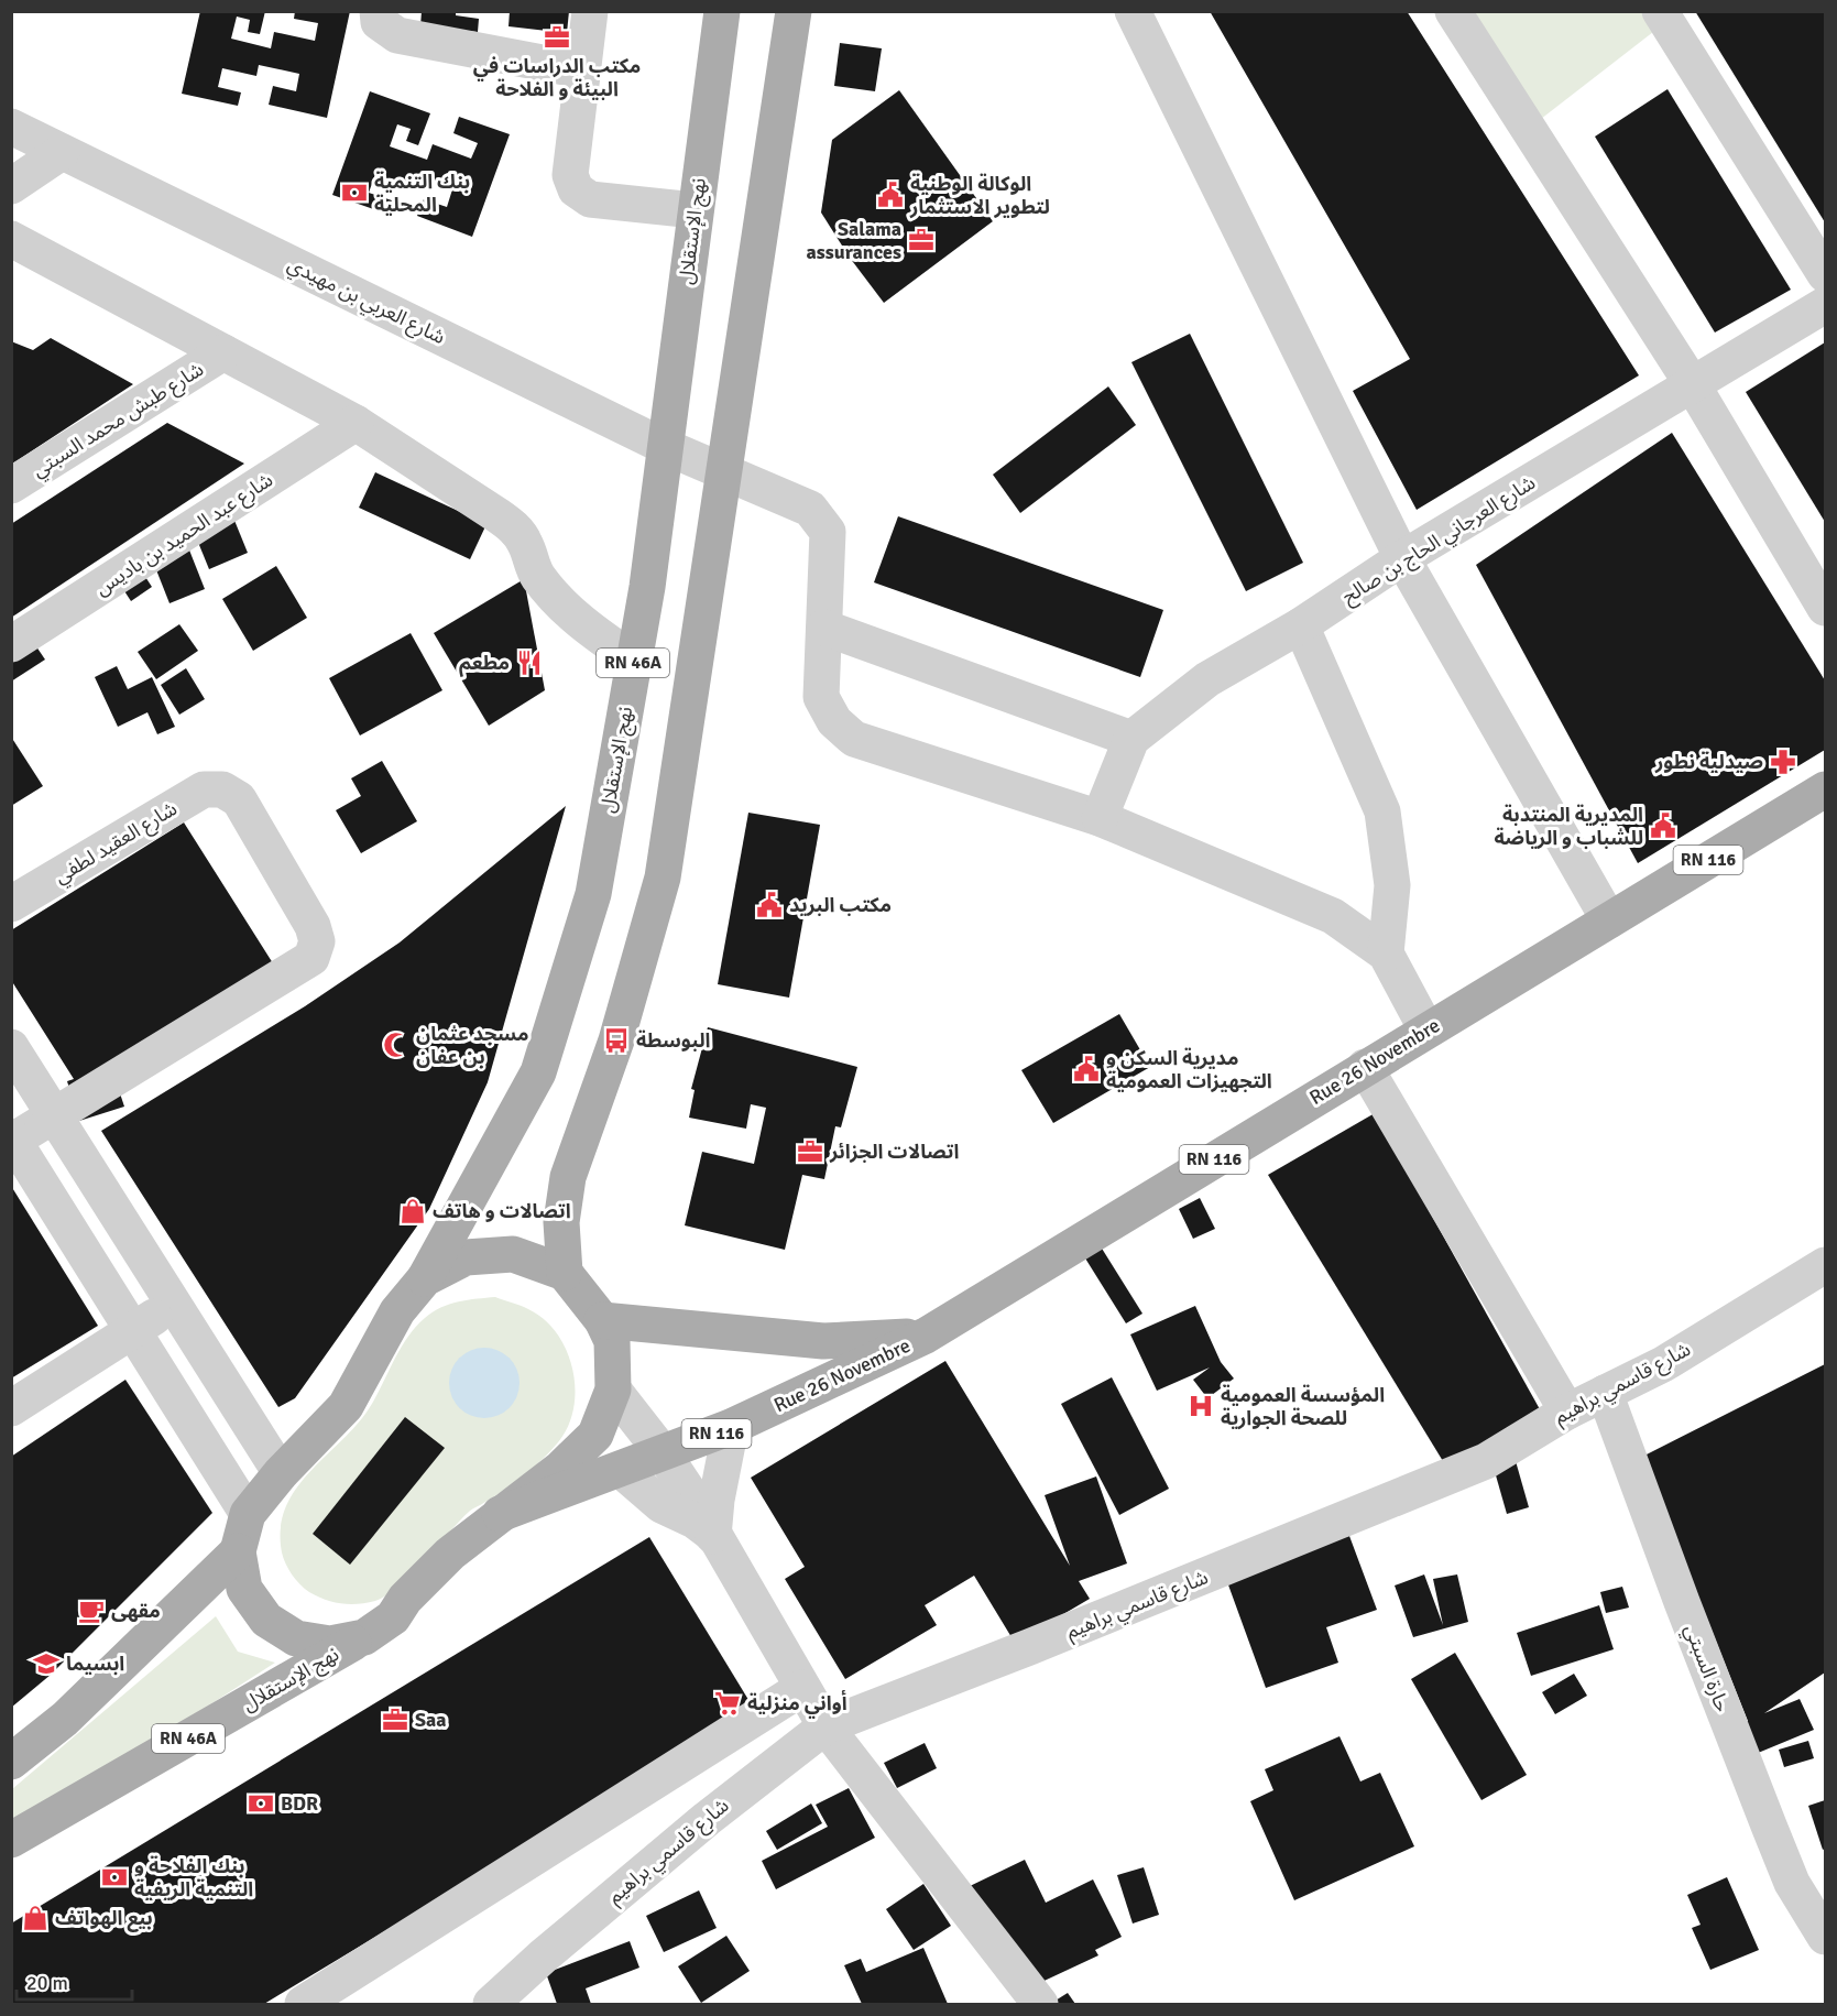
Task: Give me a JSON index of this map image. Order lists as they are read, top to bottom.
{
  "streets": {
    "main road": [
      "نهج الإستقلال",
      "RN 46A",
      "RN 116",
      "Rue 26 Novembre"
    ],
    "street": [
      "شارع العربي بن مهيدي",
      "شارع طبش محمد السبتي",
      "شارع عبد الحميد بن باديس",
      "شارع العرجاني الحاج بن صالح",
      "شارع العقيد لطفي",
      "شارع قاسمي براهيم",
      "حارة السبتي"
    ]
  },
  "crossings": [
    ["نهج الإستقلال", "شارع العربي بن مهيدي"],
    ["نهج الإستقلال", "Rue 26 Novembre"],
    ["شارع العربي بن مهيدي", "RN 46A"],
    ["شارع قاسمي براهيم", "حارة السبتي"]
  ],
  "places": {
    "office": [
      "مكتب الدراسات في البيئة و الفلاحة",
      "Salama assurances",
      "اتصالات الجزائر",
      "Saa"
    ],
    "bank": ["بنك التنمية المحلية", "BDR", "بنك الفلاحة و التنمية الريفية"],
    "public building": [
      "الوكالة الوطنية لتطوير الاستثمار",
      "المديرية المنتدبة للشباب و الرياضة",
      "مكتب البريد",
      "مديرية السكن و التجهيزات العمومية"
    ],
    "restaurant": ["مطعم"],
    "pharmacy": ["صيدلية نطور"],
    "bus stop": ["البوسطة"],
    "mosque": ["مسجد عثمان بن عفان"],
    "shop": ["اتصالات و هاتف", "بيع الهواتف"],
    "hospital": ["المؤسسة العمومية للصحة الجوارية"],
    "cafe": ["مقهى"],
    "school or university": ["ابسيما"],
    "supermarket": ["أواني منزلية"]
  },
  "scale_bar": "20 m"
}
